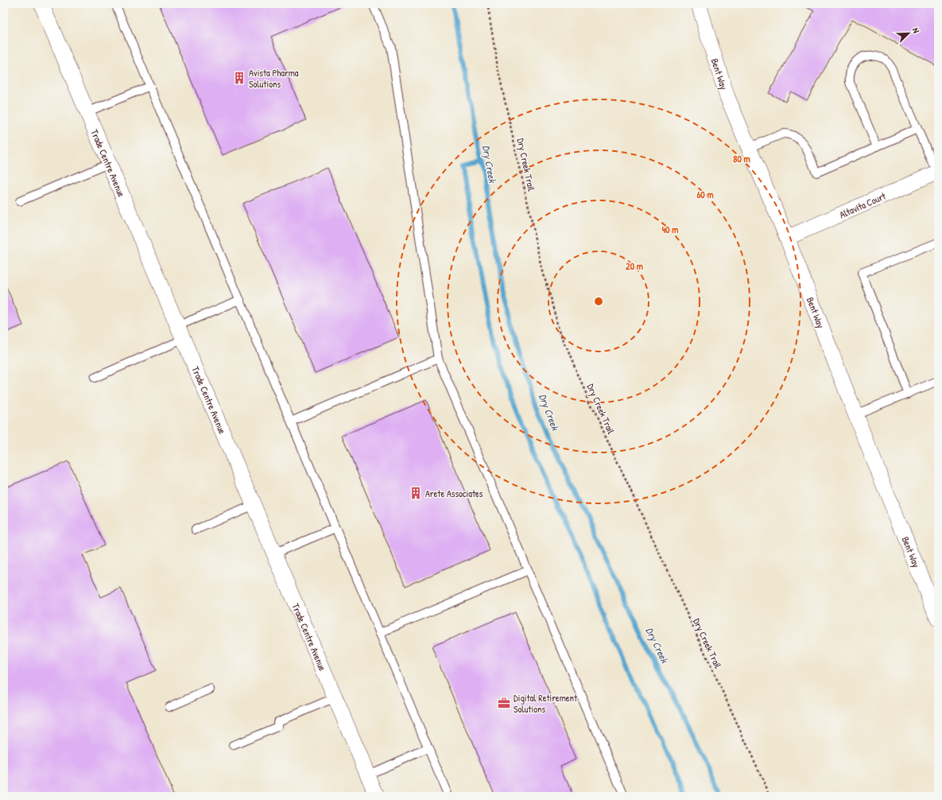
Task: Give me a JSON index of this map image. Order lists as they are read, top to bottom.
{
  "streets": {
    "street": ["Bent Way", "Trade Centre Avenue", "Altavita Court"],
    "path": ["Dry Creek Trail"]
  },
  "crossings": [
    ["Bent Way", "Altavita Court"]
  ],
  "water": ["Dry Creek"],
  "places": {
    "building": ["Avista Pharma Solutions", "Arete Associates"],
    "office": ["Digital Retirement Solutions"]
  },
  "north": "top right",
  "rings": [
    "80 m",
    "60 m",
    "40 m",
    "20 m"
  ]
}
